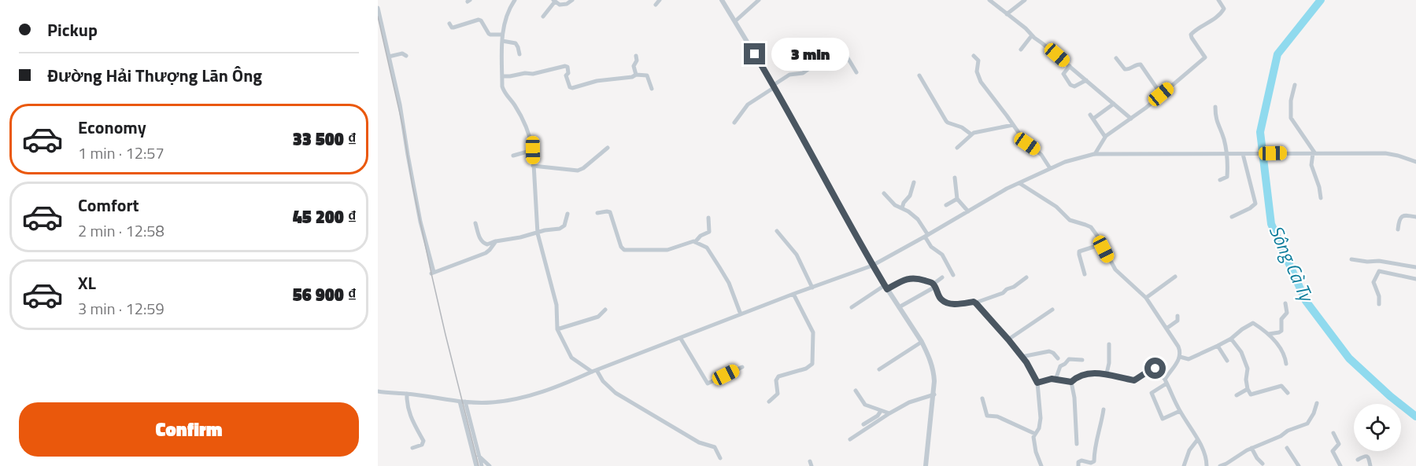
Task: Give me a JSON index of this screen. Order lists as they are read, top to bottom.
{
  "water": ["Sông Cà Ty"],
  "page": {
    "banner": ["Pickup", "Đường Hải Thượng Lãn Ông"],
    "bubble": "3 min",
    "list": [
      {
        "name": "Economy",
        "note": "1 min · 12:57",
        "value": "33 500 ₫"
      },
      {
        "name": "Comfort",
        "note": "2 min · 12:58",
        "value": "45 200 ₫"
      },
      {
        "name": "XL",
        "note": "3 min · 12:59",
        "value": "56 900 ₫"
      }
    ],
    "buttons": "Confirm"
  }
}
